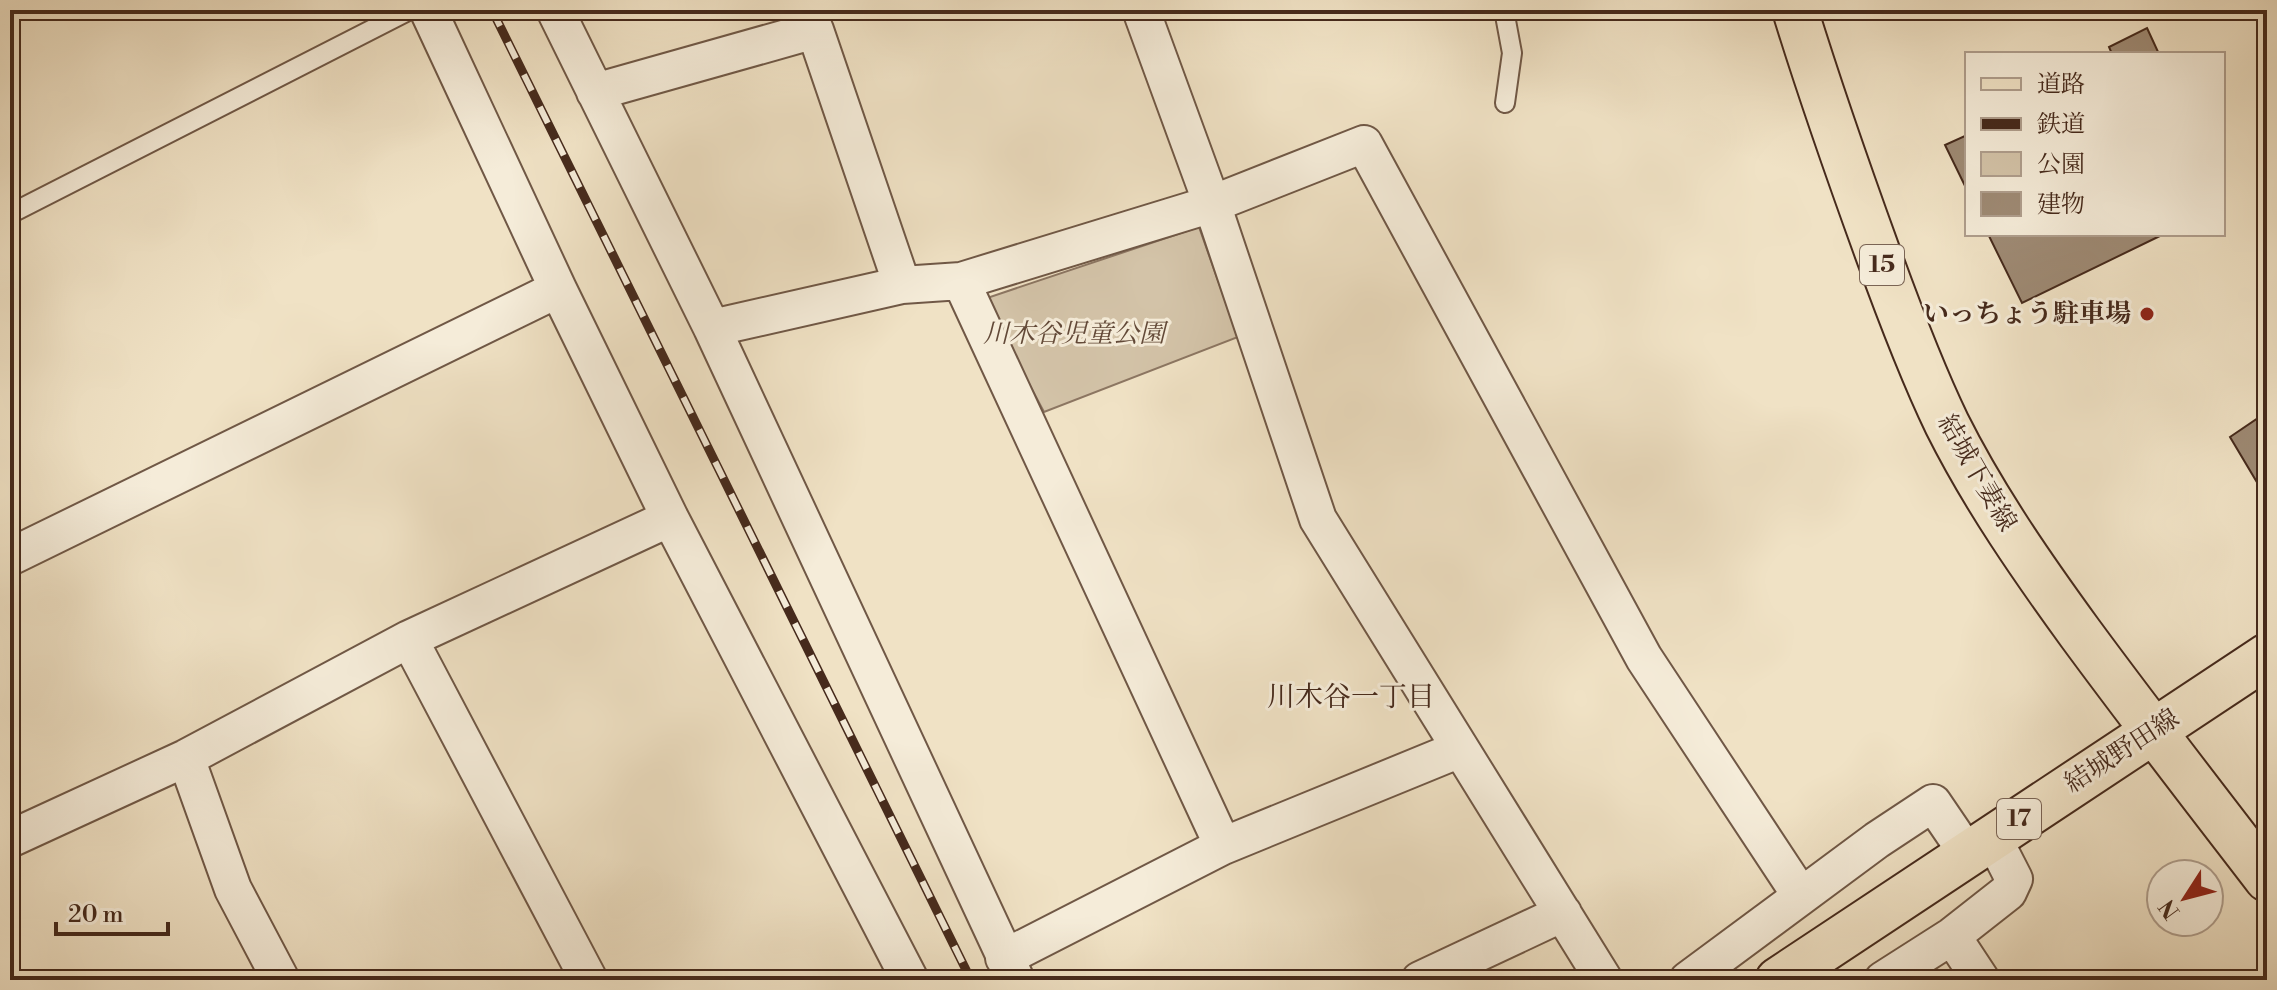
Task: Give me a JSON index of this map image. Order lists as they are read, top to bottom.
{
  "streets": {
    "main road": [
      "15",
      "結城下妻線",
      "結城野田線",
      "17"
    ]
  },
  "crossings": [
    ["結城下妻線", "結城野田線"]
  ],
  "districts": ["川木谷一丁目"],
  "parks": ["川木谷児童公園"],
  "places": ["いっちょう駐車場"],
  "legend": [
    "道路",
    "鉄道",
    "公園",
    "建物"
  ],
  "scale_bar": "20 m",
  "north": "bottom left"
}
